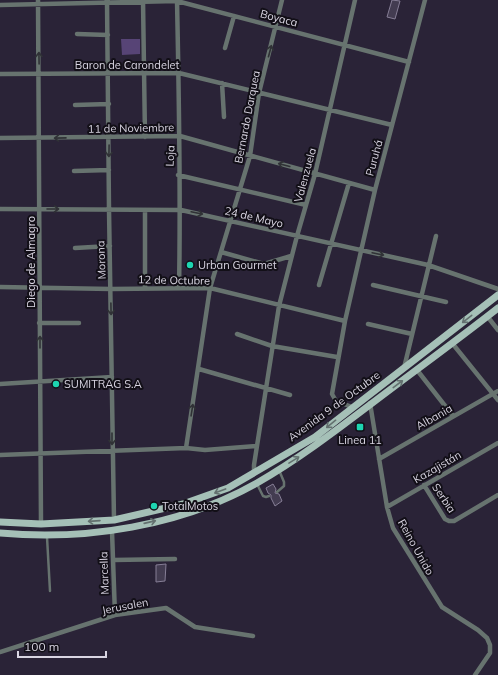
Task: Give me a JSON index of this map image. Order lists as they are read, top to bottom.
{
  "streets": {
    "main road": ["Avenida 9 de Octubre"],
    "street": [
      "Boyaca",
      "Baron de Carondelet",
      "Bernardo Darquea",
      "11 de Noviembre",
      "Loja",
      "Puruhá",
      "Valenzuela",
      "24 de Mayo",
      "Morona",
      "Diego de Almagro",
      "12 de Octubre",
      "Albania",
      "Kazajistán",
      "Serbia",
      "Reino Unido",
      "Marcella",
      "Jerusalen"
    ]
  },
  "crossings": [
    ["Boyaca", "Bernardo Darquea"],
    ["Boyaca", "Loja"],
    ["Boyaca", "Puruhá"],
    ["Boyaca", "Valenzuela"],
    ["Boyaca", "Morona"],
    ["Boyaca", "Diego de Almagro"],
    ["Baron de Carondelet", "Bernardo Darquea"],
    ["Baron de Carondelet", "Loja"],
    ["Baron de Carondelet", "Puruhá"],
    ["Baron de Carondelet", "Valenzuela"],
    ["Baron de Carondelet", "Morona"],
    ["Baron de Carondelet", "Diego de Almagro"],
    ["Bernardo Darquea", "11 de Noviembre"],
    ["Bernardo Darquea", "24 de Mayo"],
    ["Bernardo Darquea", "12 de Octubre"],
    ["11 de Noviembre", "Loja"],
    ["11 de Noviembre", "Puruhá"],
    ["11 de Noviembre", "Valenzuela"],
    ["11 de Noviembre", "Morona"],
    ["11 de Noviembre", "Diego de Almagro"],
    ["Loja", "24 de Mayo"],
    ["Loja", "12 de Octubre"],
    ["Puruhá", "24 de Mayo"],
    ["Puruhá", "12 de Octubre"],
    ["Puruhá", "Avenida 9 de Octubre"],
    ["Valenzuela", "24 de Mayo"],
    ["Valenzuela", "12 de Octubre"],
    ["Valenzuela", "Avenida 9 de Octubre"],
    ["24 de Mayo", "Morona"],
    ["24 de Mayo", "Diego de Almagro"],
    ["Morona", "12 de Octubre"],
    ["Morona", "Avenida 9 de Octubre"],
    ["Diego de Almagro", "12 de Octubre"],
    ["Diego de Almagro", "Avenida 9 de Octubre"],
    ["Avenida 9 de Octubre", "Reino Unido"],
    ["Avenida 9 de Octubre", "Marcella"],
    ["Albania", "Reino Unido"],
    ["Kazajistán", "Serbia"],
    ["Kazajistán", "Reino Unido"],
    ["Marcella", "Jerusalen"]
  ],
  "one_way": ["Morona"],
  "places": {
    "other": ["Urban Gourmet", "SUMITRAG S.A", "TotalMotos"],
    "transit": ["Linea 11"]
  },
  "scale_bar": "100 m"
}
